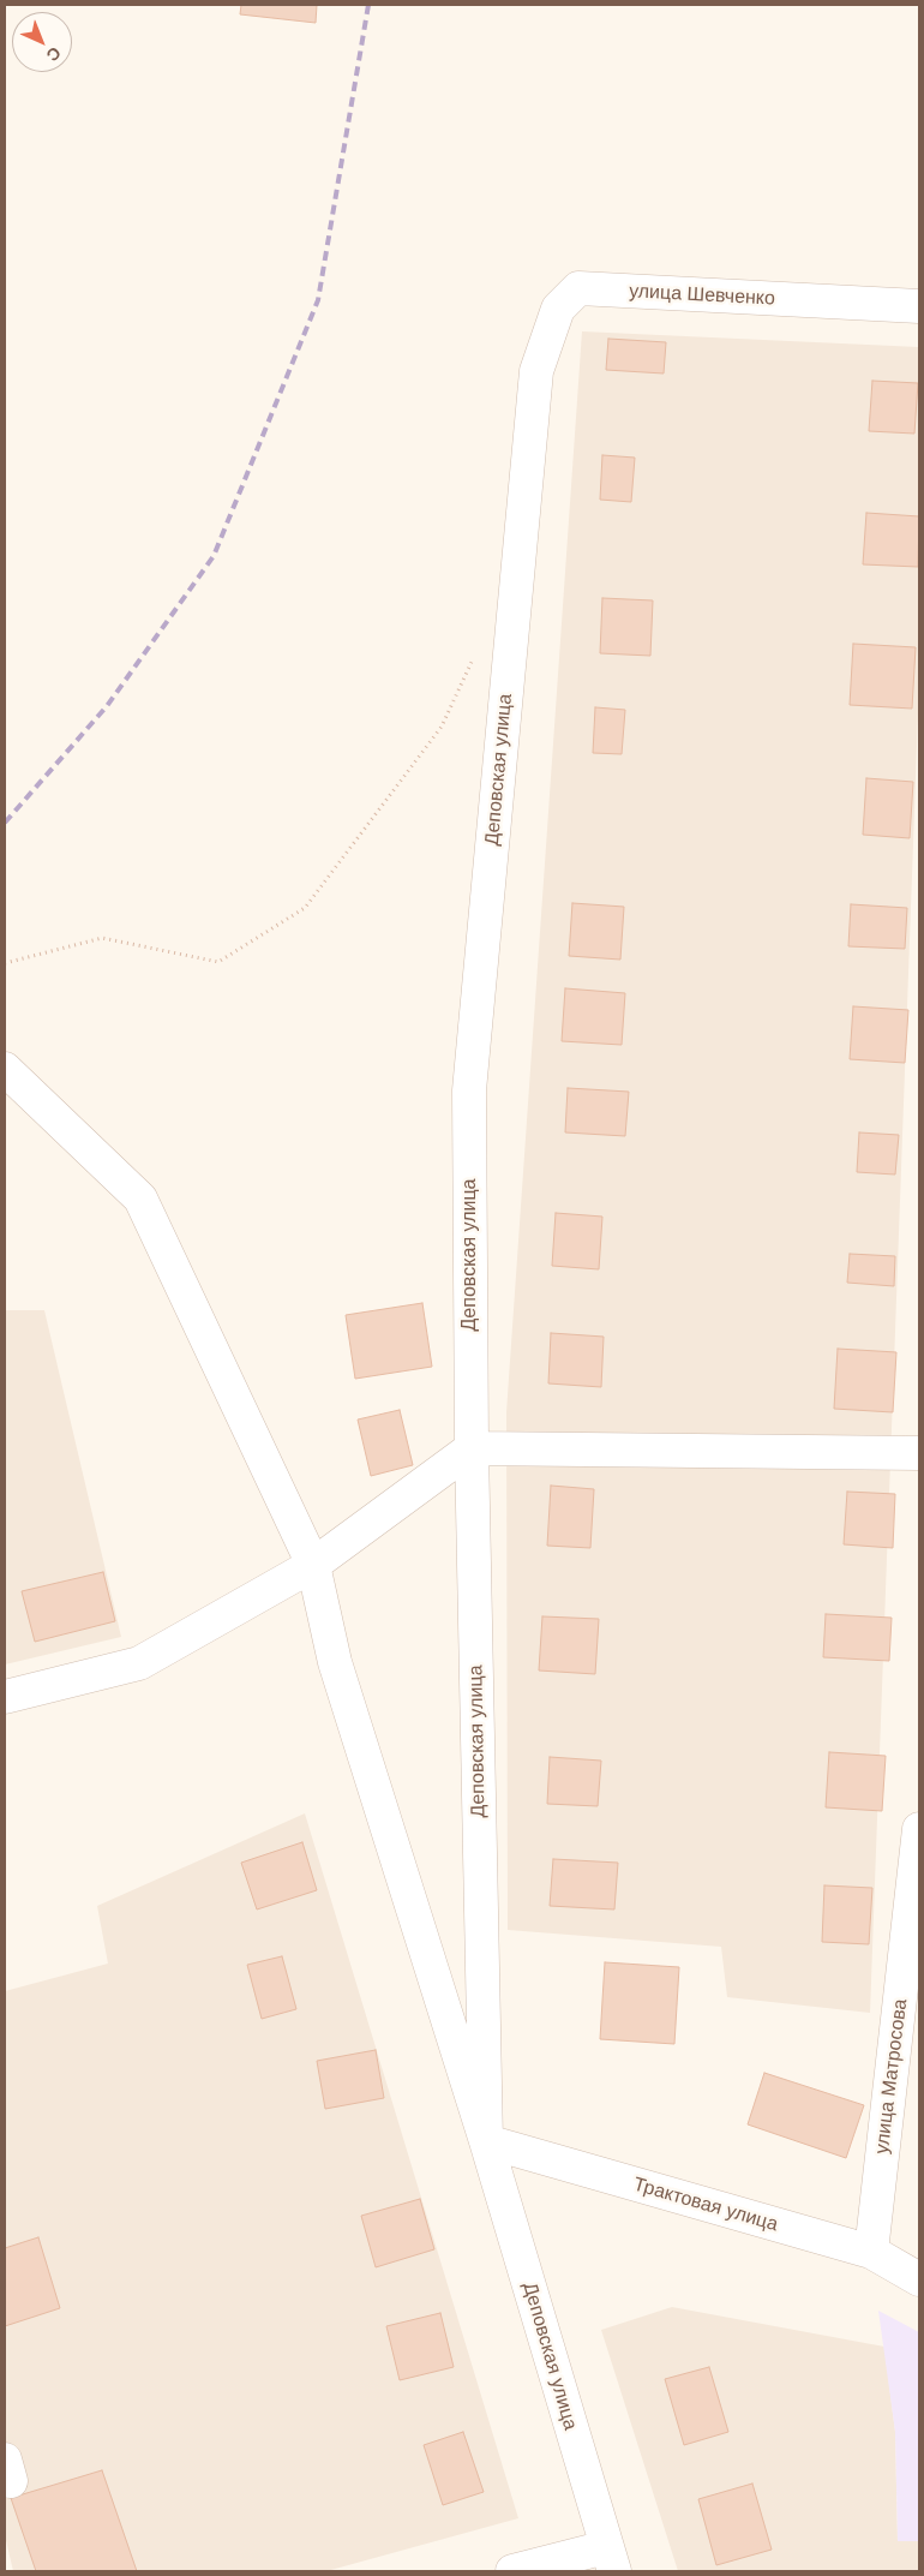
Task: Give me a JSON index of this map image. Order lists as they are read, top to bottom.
{
  "streets": {
    "street": [
      "улица Шевченко",
      "Деповская улица",
      "улица Матросова",
      "Трактовая улица"
    ]
  },
  "crossings": [
    ["улица Шевченко", "Деповская улица"],
    ["Деповская улица", "Трактовая улица"],
    ["улица Матросова", "Трактовая улица"]
  ],
  "north": "bottom right"
}
